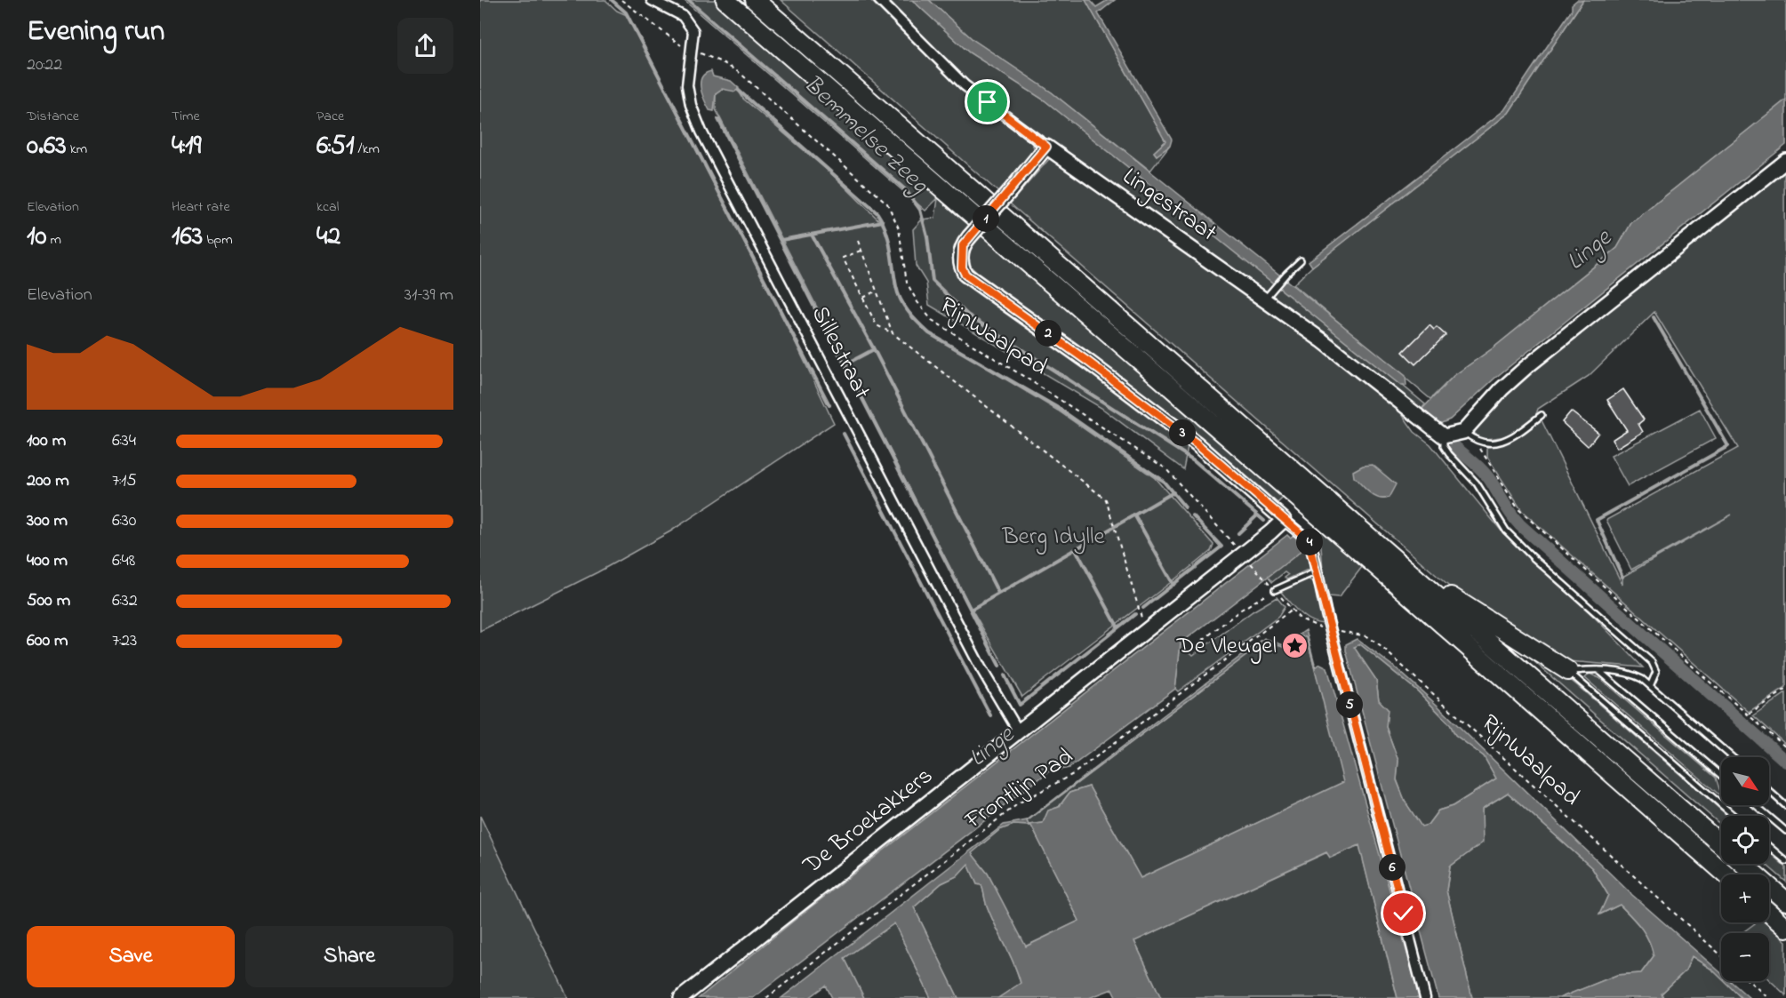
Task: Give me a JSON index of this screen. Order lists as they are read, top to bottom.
{
  "streets": {
    "street": ["Lingestraat", "Sillestraat", "De Broekakkers"],
    "path": ["RijnWaalpad", "Frontlijn Pad"]
  },
  "crossings": [
    ["RijnWaalpad", "Sillestraat"],
    ["RijnWaalpad", "Frontlijn Pad"],
    ["RijnWaalpad", "De Broekakkers"],
    ["Sillestraat", "De Broekakkers"]
  ],
  "water": ["Bemmelse Zeeg", "Linge"],
  "parks": ["Berg Idylle"],
  "places": {
    "place": ["De Vleugel"]
  },
  "north": "bottom right",
  "page": {
    "heading": ["Evening run", "20:22"],
    "stats": [
      ["Distance", "0.63 km"],
      ["Time", "4:19"],
      ["Pace", "6:51 /km"],
      ["Elevation", "10 m"],
      ["Heart rate", "163 bpm"],
      ["kcal", "42"]
    ],
    "pins": [
      "1",
      "2",
      "3",
      "4",
      "5",
      "6"
    ],
    "chart": ["Elevation", "31–39 m"],
    "list": [
      {
        "name": "100 m",
        "note": "6:34"
      },
      {
        "name": "200 m",
        "note": "7:15"
      },
      {
        "name": "300 m",
        "note": "6:30"
      },
      {
        "name": "400 m",
        "note": "6:48"
      },
      {
        "name": "500 m",
        "note": "6:32"
      },
      {
        "name": "600 m",
        "note": "7:23"
      }
    ],
    "map_buttons": ["+", "−"],
    "buttons": ["Save", "Share"]
  }
}
